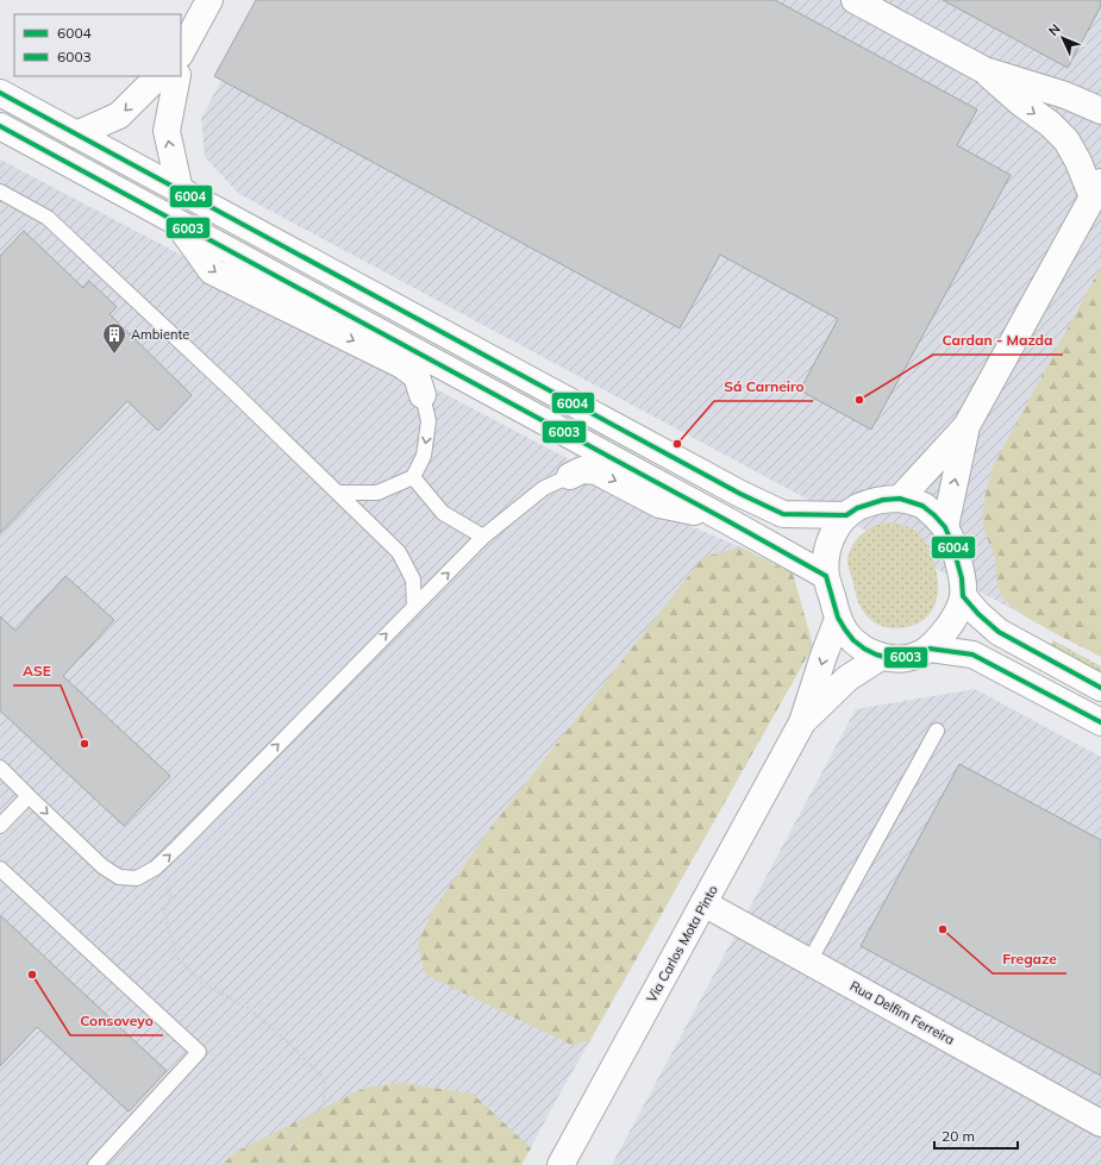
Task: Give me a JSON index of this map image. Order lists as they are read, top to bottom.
{
  "streets": {
    "main road": ["Via Carlos Mota Pinto", "Rua Delfim Ferreira"]
  },
  "crossings": [
    ["Via Carlos Mota Pinto", "Rua Delfim Ferreira"]
  ],
  "places": {
    "building": ["Ambiente"],
    "other": [
      "Cardan - Mazda",
      "Sá Carneiro",
      "ASE",
      "Fregaze",
      "Consoveyo"
    ]
  },
  "lines": ["transit line 6004", "transit line 6003"],
  "legend": ["6004", "6003"],
  "scale_bar": "20 m",
  "north": "top left"
}
